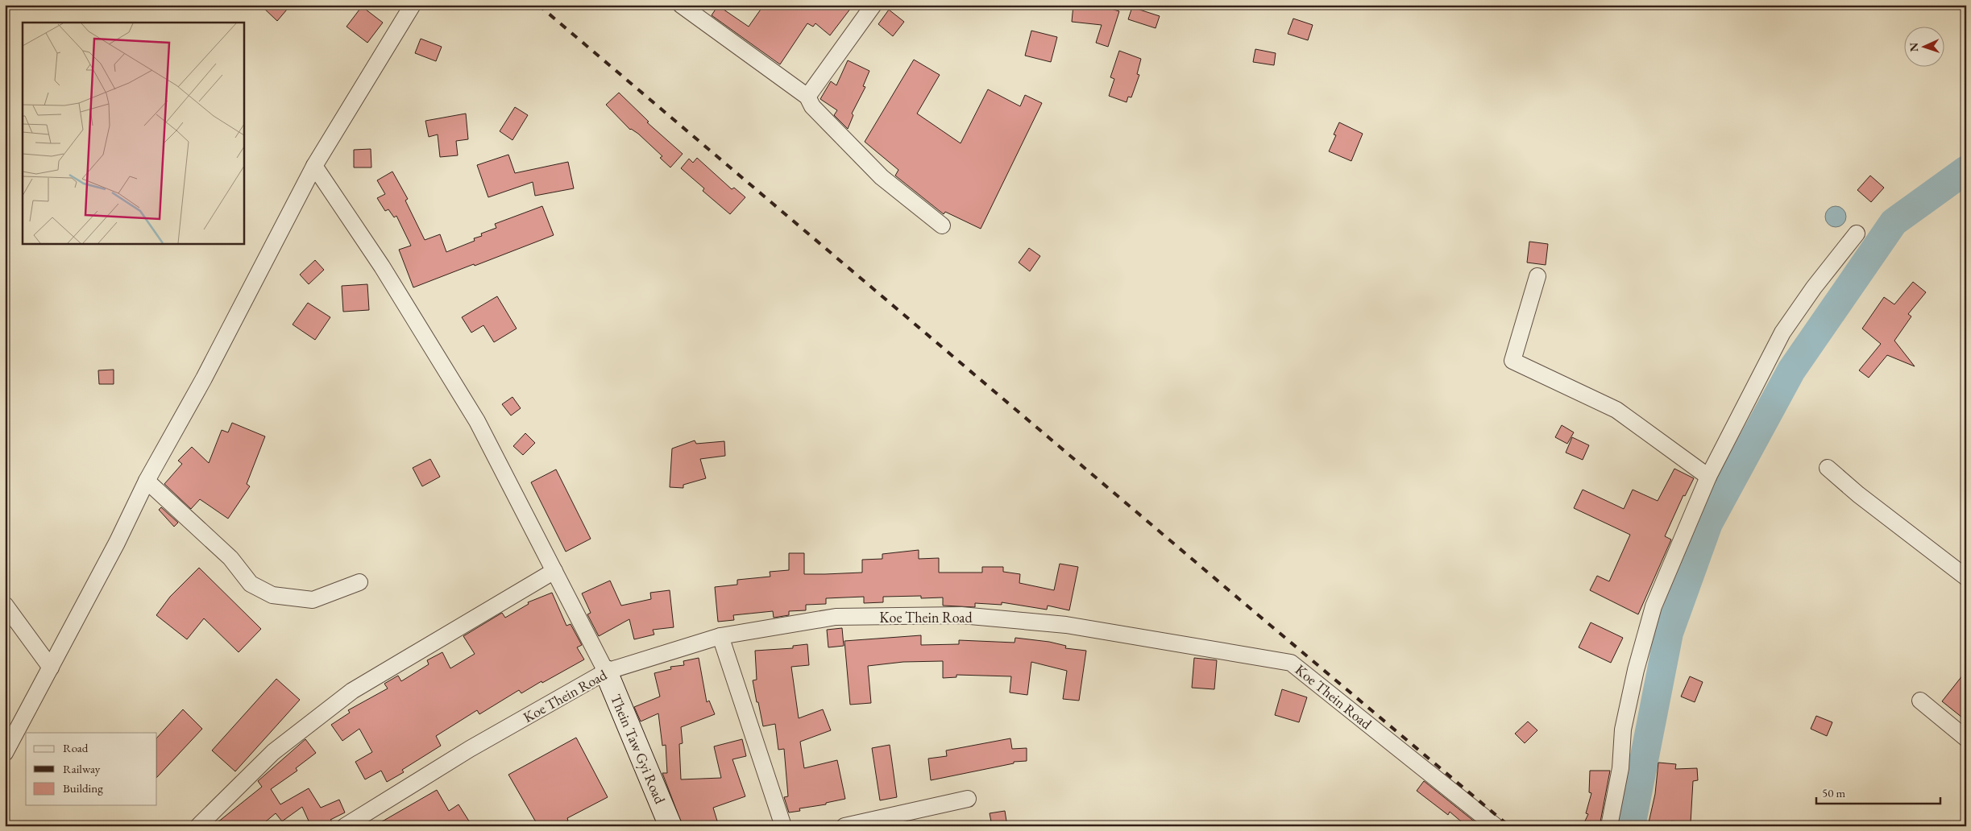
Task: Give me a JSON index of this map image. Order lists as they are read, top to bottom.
{
  "streets": {
    "street": ["Koe Thein Road", "Thein Taw Gyi Road"]
  },
  "crossings": [
    ["Koe Thein Road", "Thein Taw Gyi Road"]
  ],
  "legend": ["Road", "Railway", "Building"],
  "scale_bar": "50 m",
  "north": "left"
}
